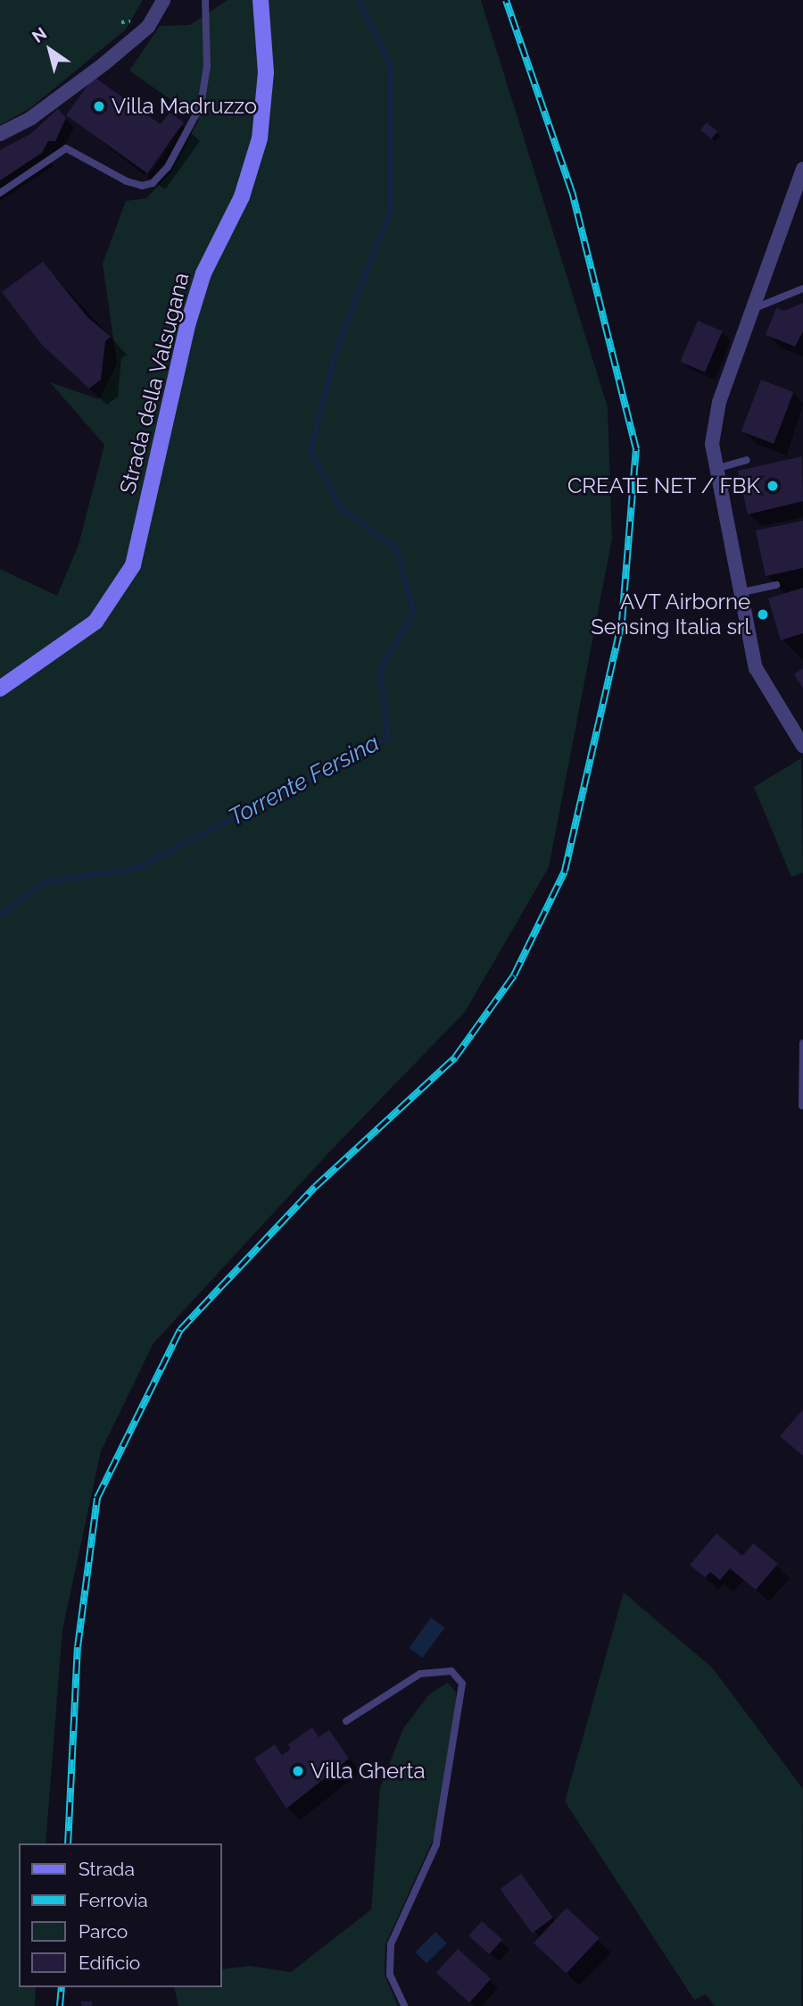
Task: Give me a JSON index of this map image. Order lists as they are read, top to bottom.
{
  "streets": {
    "main road": ["Strada della Valsugana"]
  },
  "water": ["Torrente Fersina"],
  "places": [
    "Villa Madruzzo",
    "CREATE NET / FBK",
    "AVT Airborne Sensing Italia srl",
    "Villa Gherta"
  ],
  "legend": [
    "Strada",
    "Ferrovia",
    "Parco",
    "Edificio"
  ],
  "north": "top left"
}
